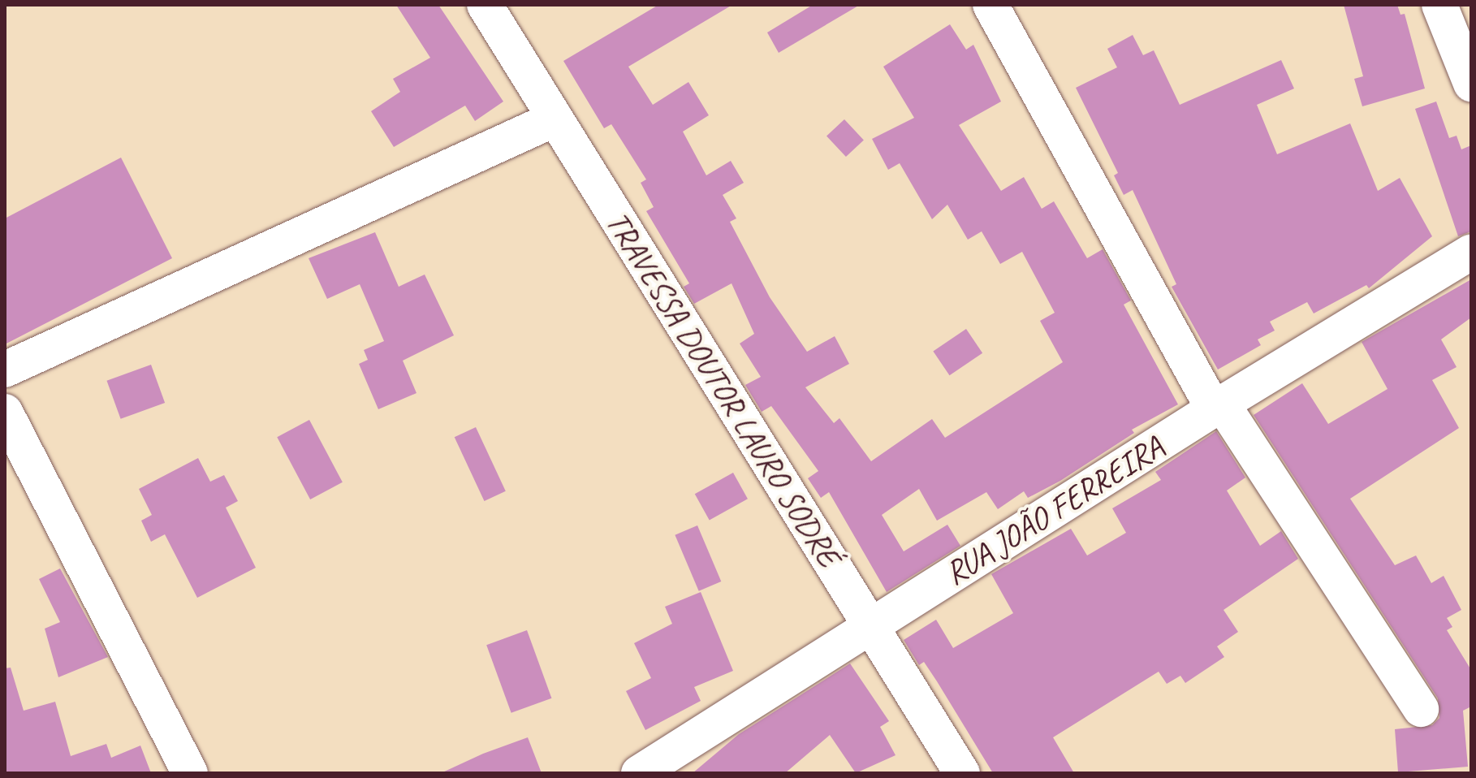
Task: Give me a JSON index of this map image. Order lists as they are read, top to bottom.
{
  "streets": {
    "street": ["TRAVESSA DOUTOR LAURO SODRÉ", "RUA JOÃO FERREIRA"]
  },
  "crossings": [
    ["TRAVESSA DOUTOR LAURO SODRÉ", "RUA JOÃO FERREIRA"]
  ]
}
